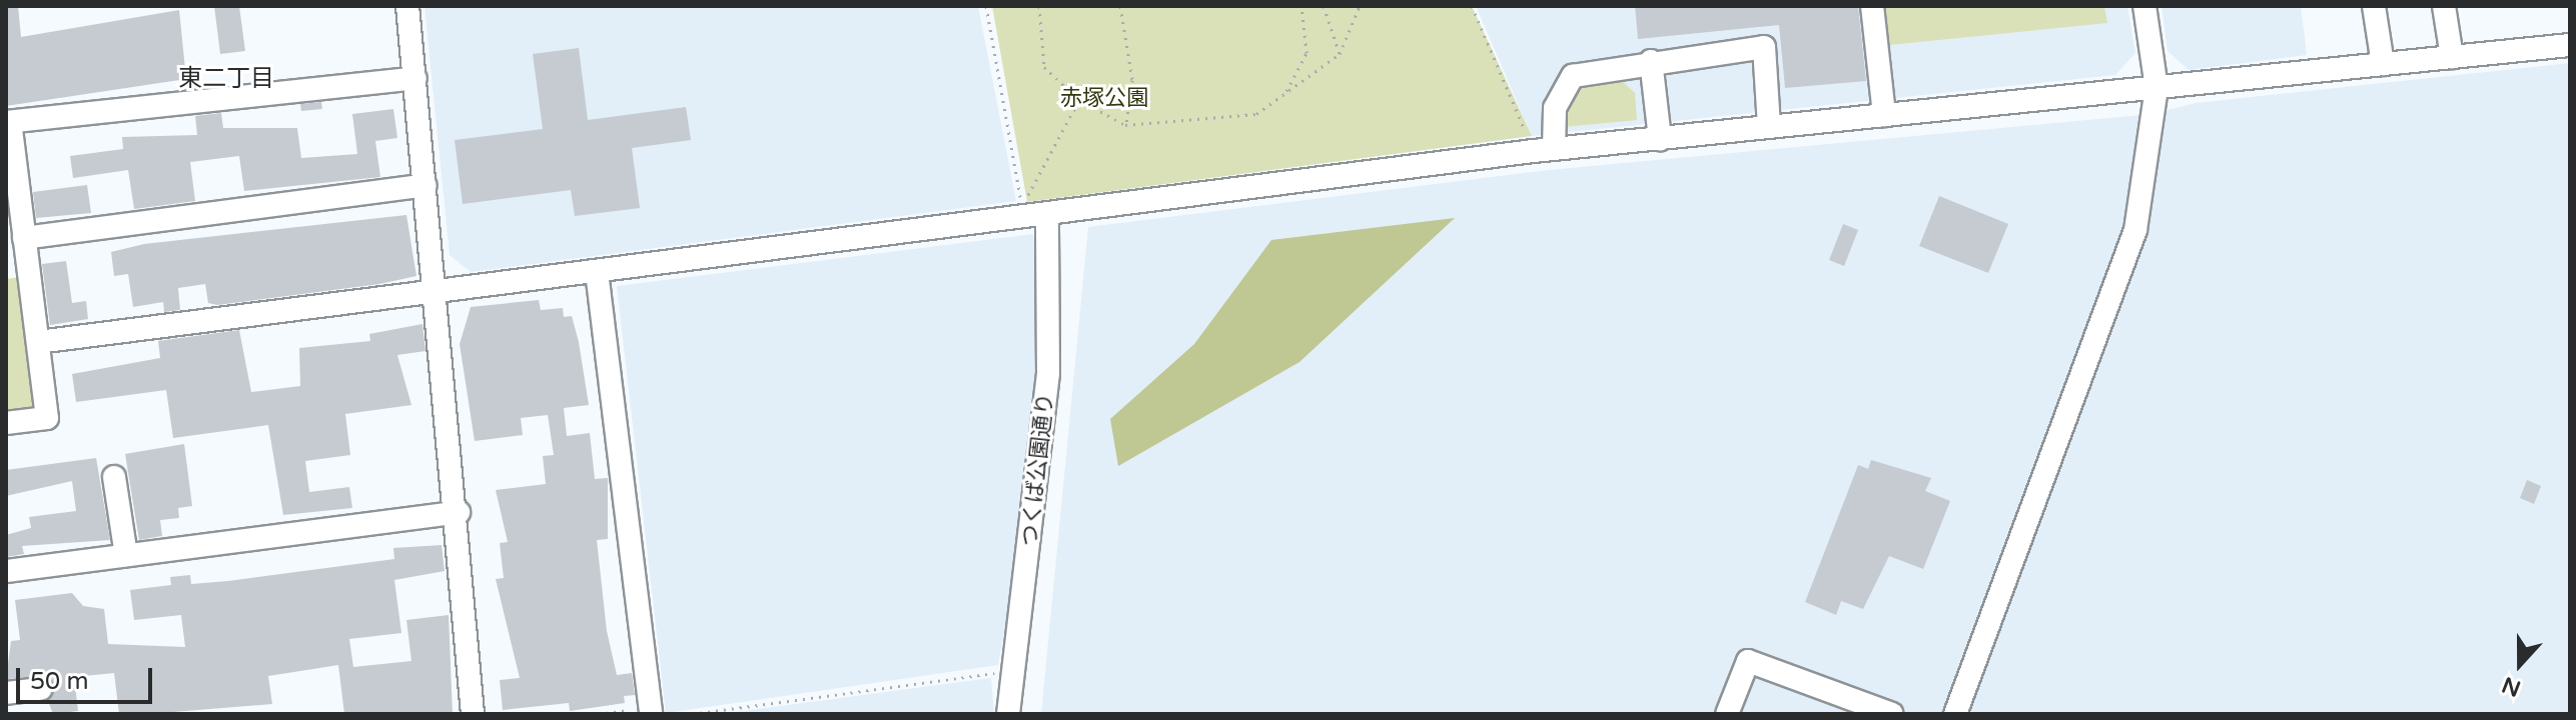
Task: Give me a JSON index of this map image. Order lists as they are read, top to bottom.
{
  "streets": {
    "street": ["つくば公園通り"]
  },
  "districts": ["東二丁目"],
  "parks": ["赤塚公園"],
  "scale_bar": "50 m",
  "north": "bottom"
}
